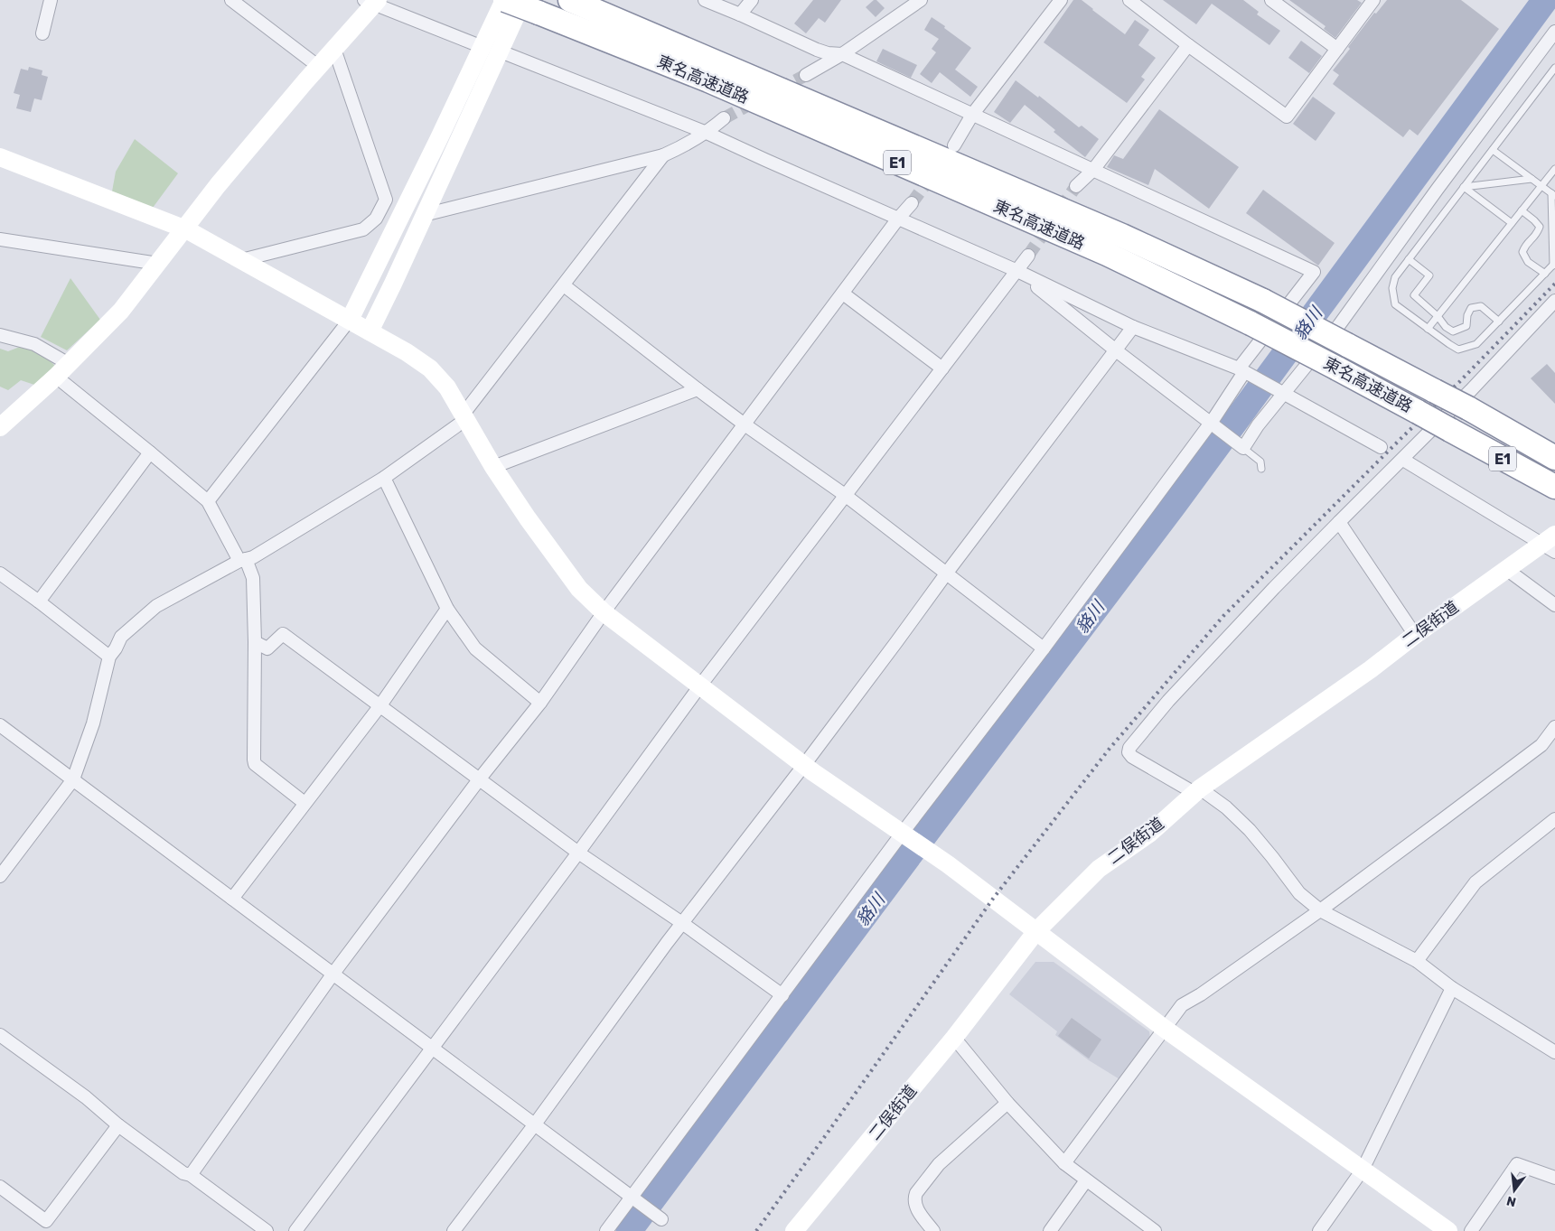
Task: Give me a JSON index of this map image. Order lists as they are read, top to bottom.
{
  "streets": {
    "highway": ["東名高速道路", "E1"],
    "street": ["二俣街道"]
  },
  "water": ["貉川"],
  "north": "bottom"
}
